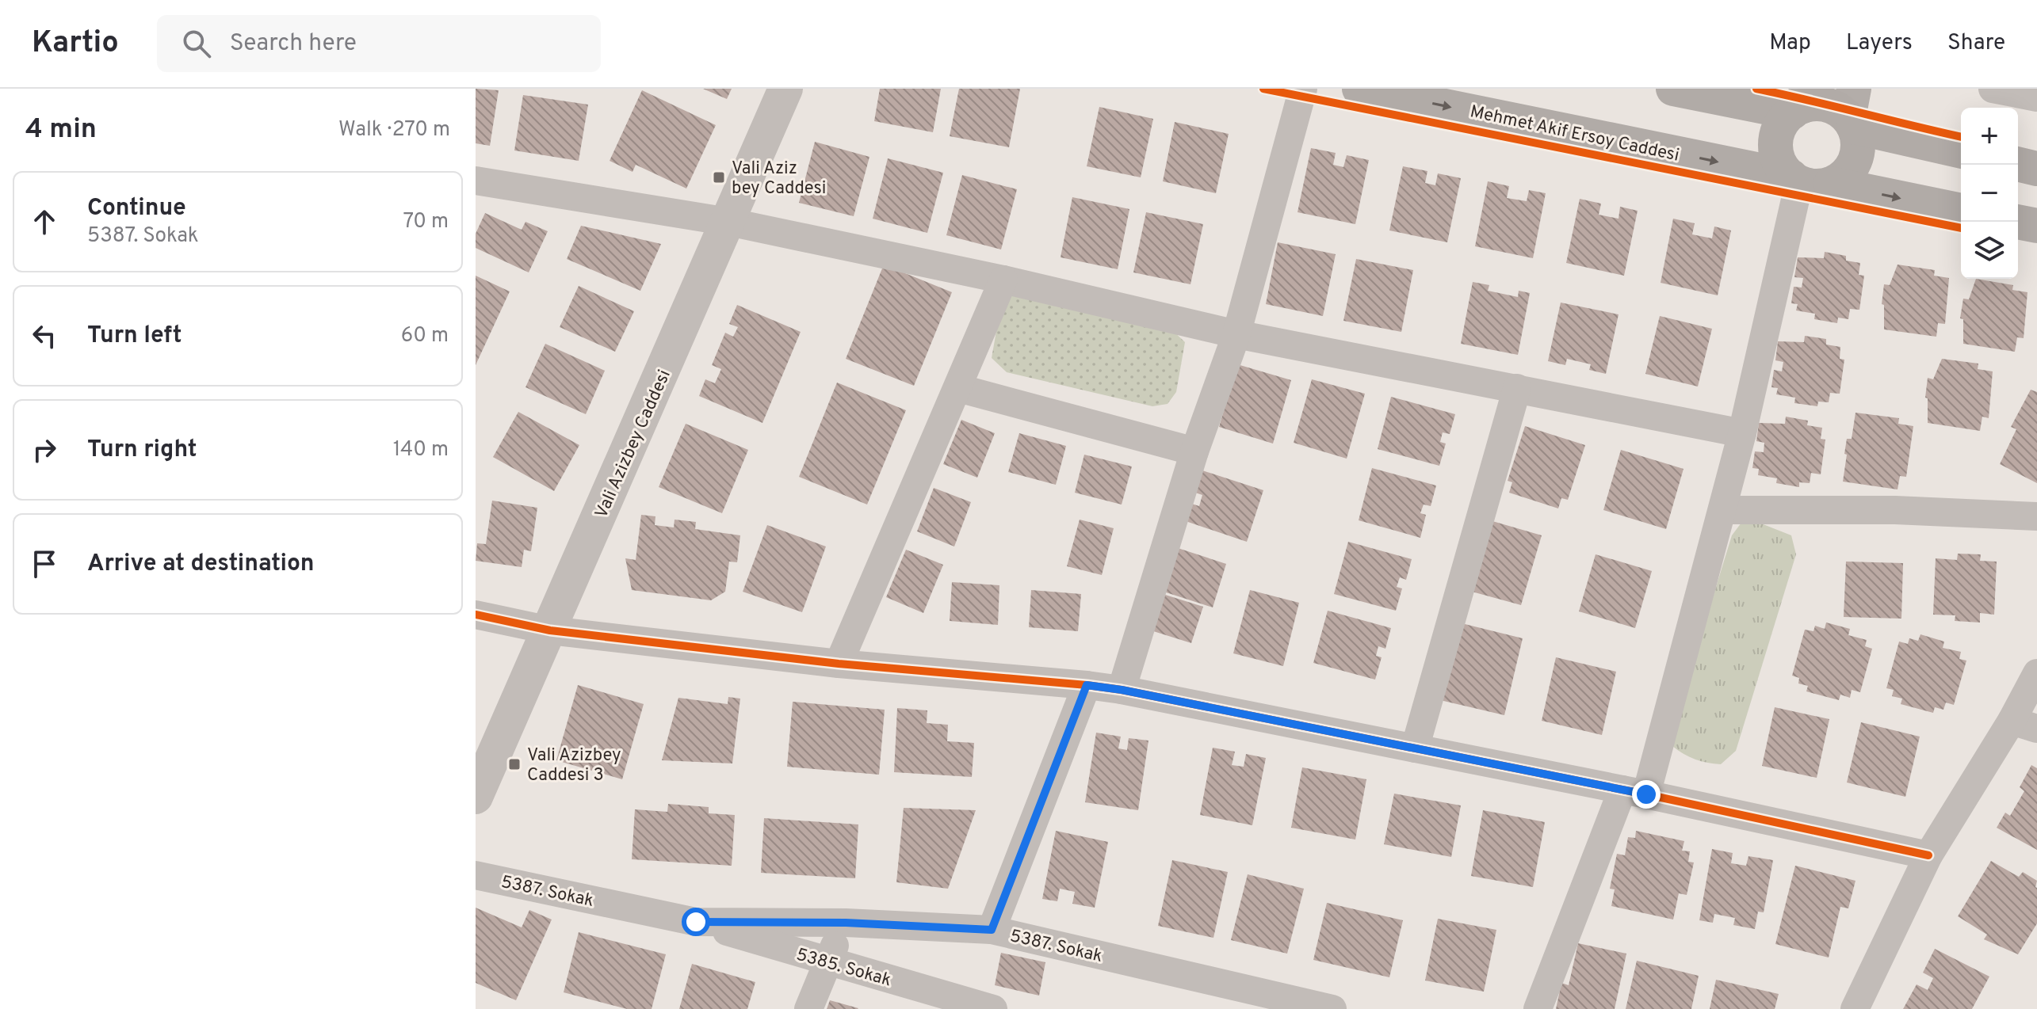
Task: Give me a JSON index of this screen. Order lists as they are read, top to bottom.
{
  "streets": {
    "main road": ["Mehmet Akif Ersoy Caddesi"],
    "street": ["Vali Azizbey Caddesi", "5387. Sokak", "5385. Sokak"]
  },
  "crossings": [
    ["5387. Sokak", "5385. Sokak"]
  ],
  "places": {
    "transit": ["Vali Aziz bey Caddesi", "Vali Azizbey Caddesi 3"]
  },
  "page": {
    "header": "Kartio",
    "search": "Search here",
    "nav": ["Map", "Layers", "Share"],
    "heading": ["4 min", "Walk · 270 m"],
    "map_buttons": ["+", "−"],
    "list": [
      ["Continue", "5387. Sokak", "70 m"],
      ["Turn left", "60 m"],
      ["Turn right", "140 m"],
      "Arrive at destination"
    ]
  }
}
